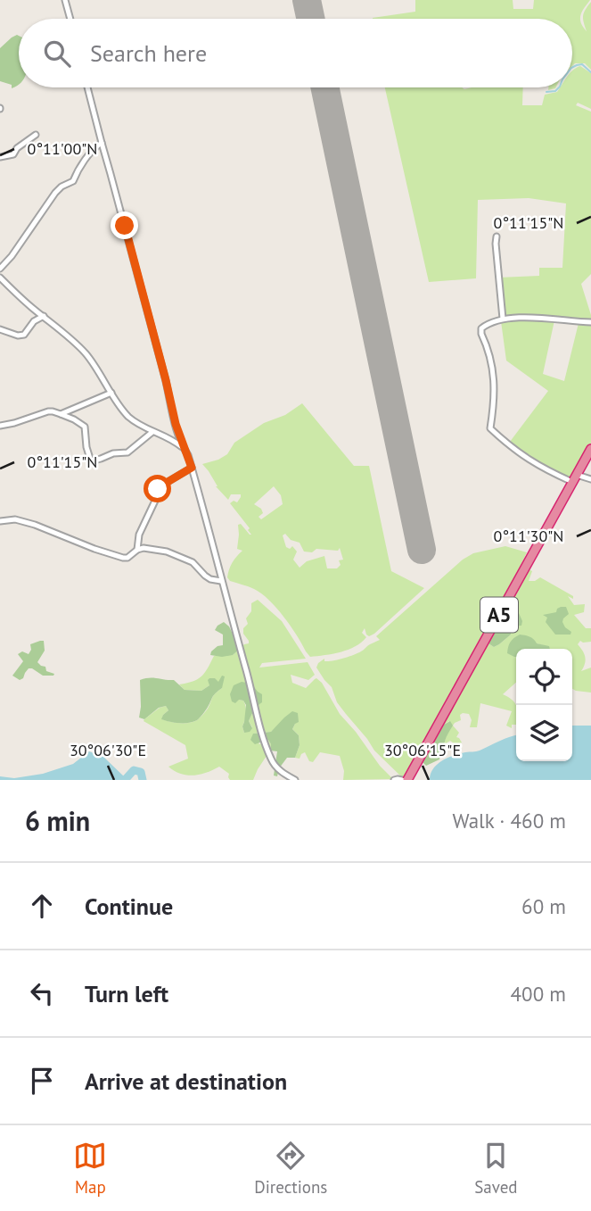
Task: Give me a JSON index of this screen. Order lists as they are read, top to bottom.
{
  "streets": {
    "highway": ["A5"]
  },
  "page": {
    "search": "Search here",
    "heading": ["6 min", "Walk · 460 m"],
    "list": [
      ["Continue", "60 m"],
      ["Turn left", "400 m"],
      "Arrive at destination"
    ],
    "nav": ["Map", "Directions", "Saved"]
  },
  "coordinates": [
    "0°11'00\"N",
    "0°11'15\"N",
    "0°11'30\"N",
    "30°06'30\"E",
    "30°06'15\"E"
  ]
}
